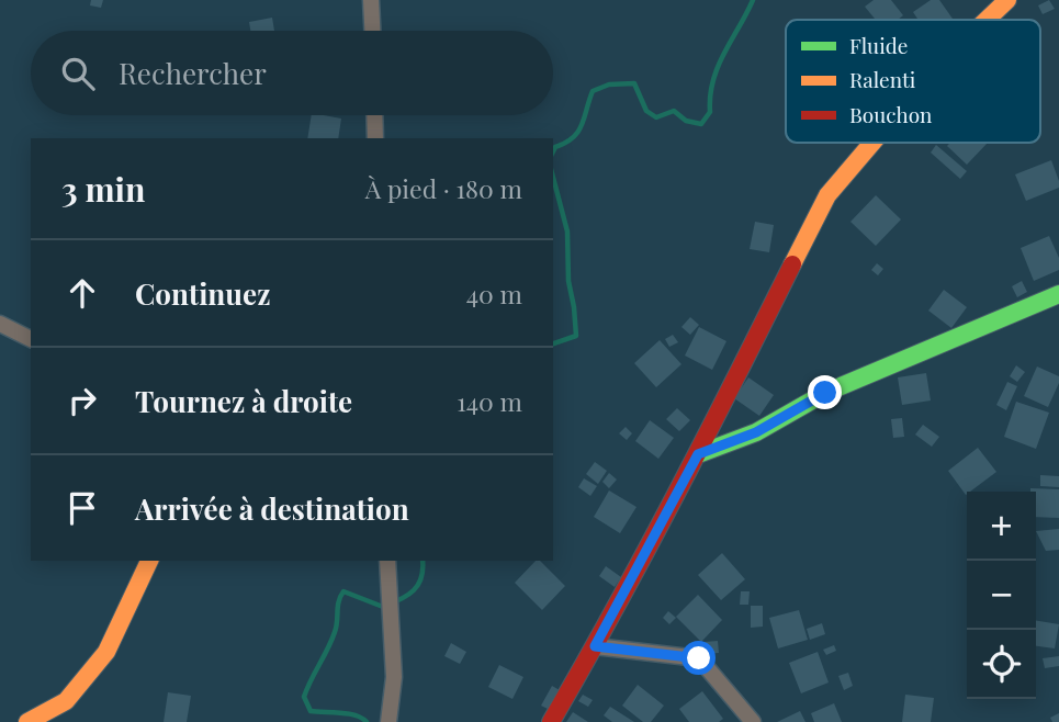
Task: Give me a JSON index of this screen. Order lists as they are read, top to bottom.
{
  "legend": ["Fluide", "Ralenti", "Bouchon"],
  "page": {
    "search": "Rechercher",
    "heading": ["3 min", "À pied · 180 m"],
    "list": [
      ["Continuez", "40 m"],
      ["Tournez à droite", "140 m"],
      "Arrivée à destination"
    ],
    "map_buttons": ["+", "−"]
  }
}
